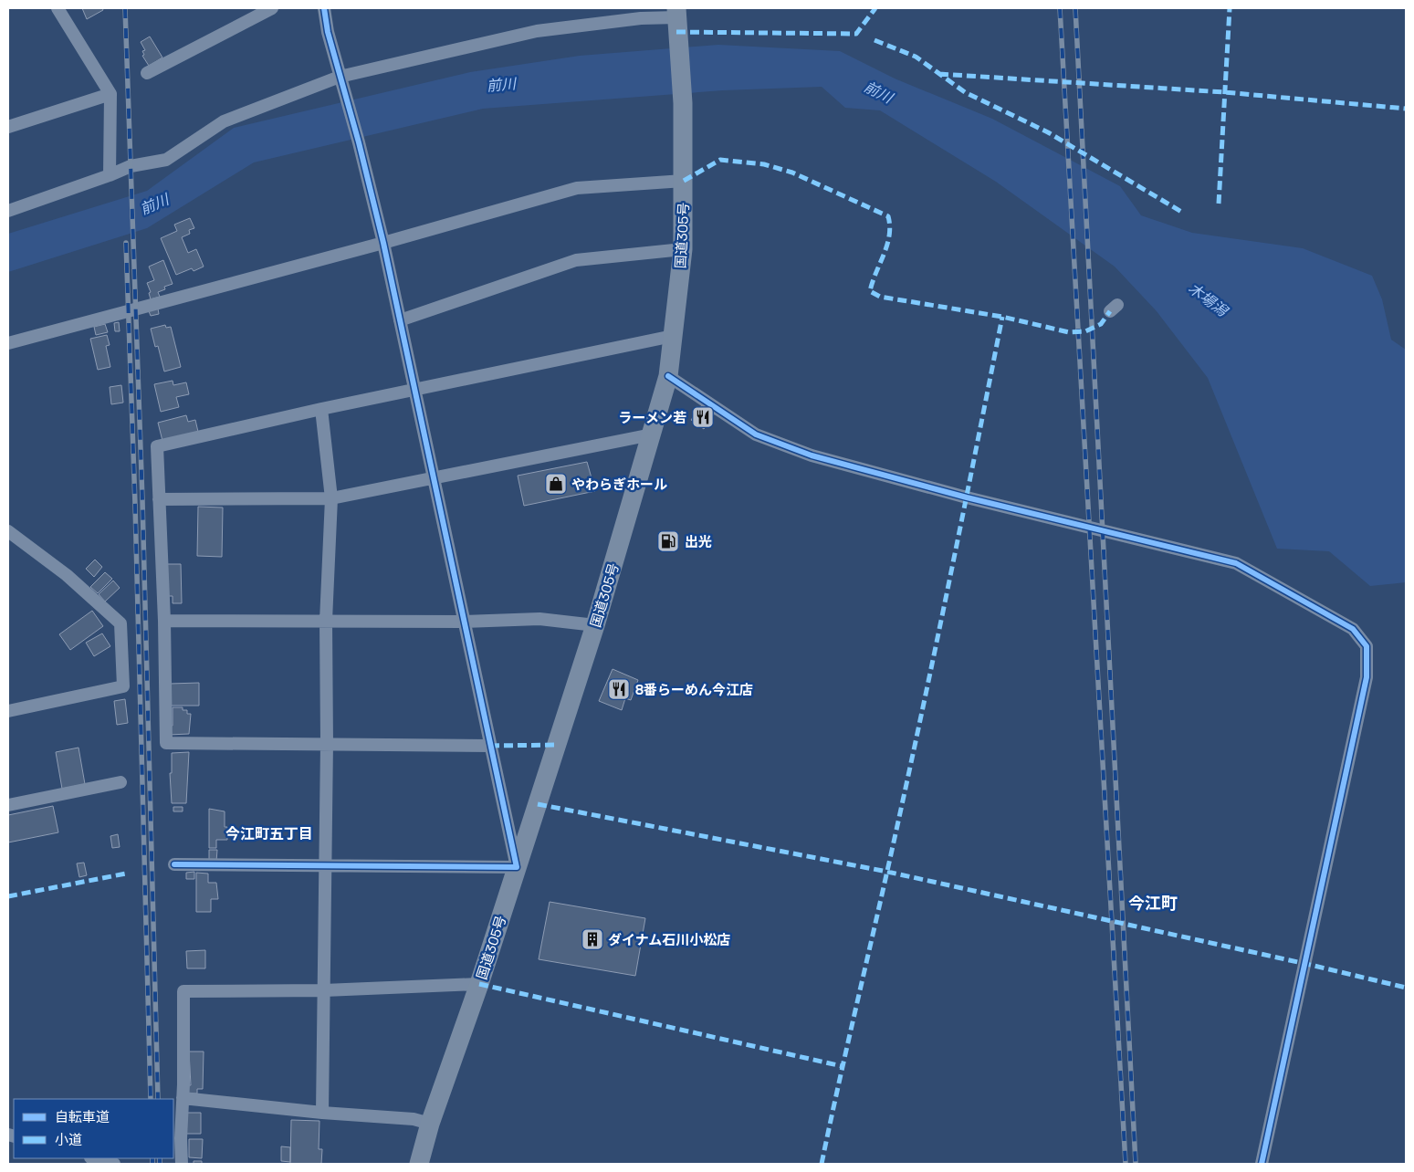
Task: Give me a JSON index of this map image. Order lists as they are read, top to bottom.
{
  "streets": {
    "highway": ["国道305号"]
  },
  "districts": ["今江町五丁目", "今江町"],
  "water": ["前川", "木場潟"],
  "places": {
    "restaurant": ["ラーメン若", "8番らーめん今江店"],
    "shop": ["やわらぎホール"],
    "fuel station": ["出光"],
    "building": ["ダイナム石川小松店"]
  },
  "legend": ["自転車道", "小道"]
}
